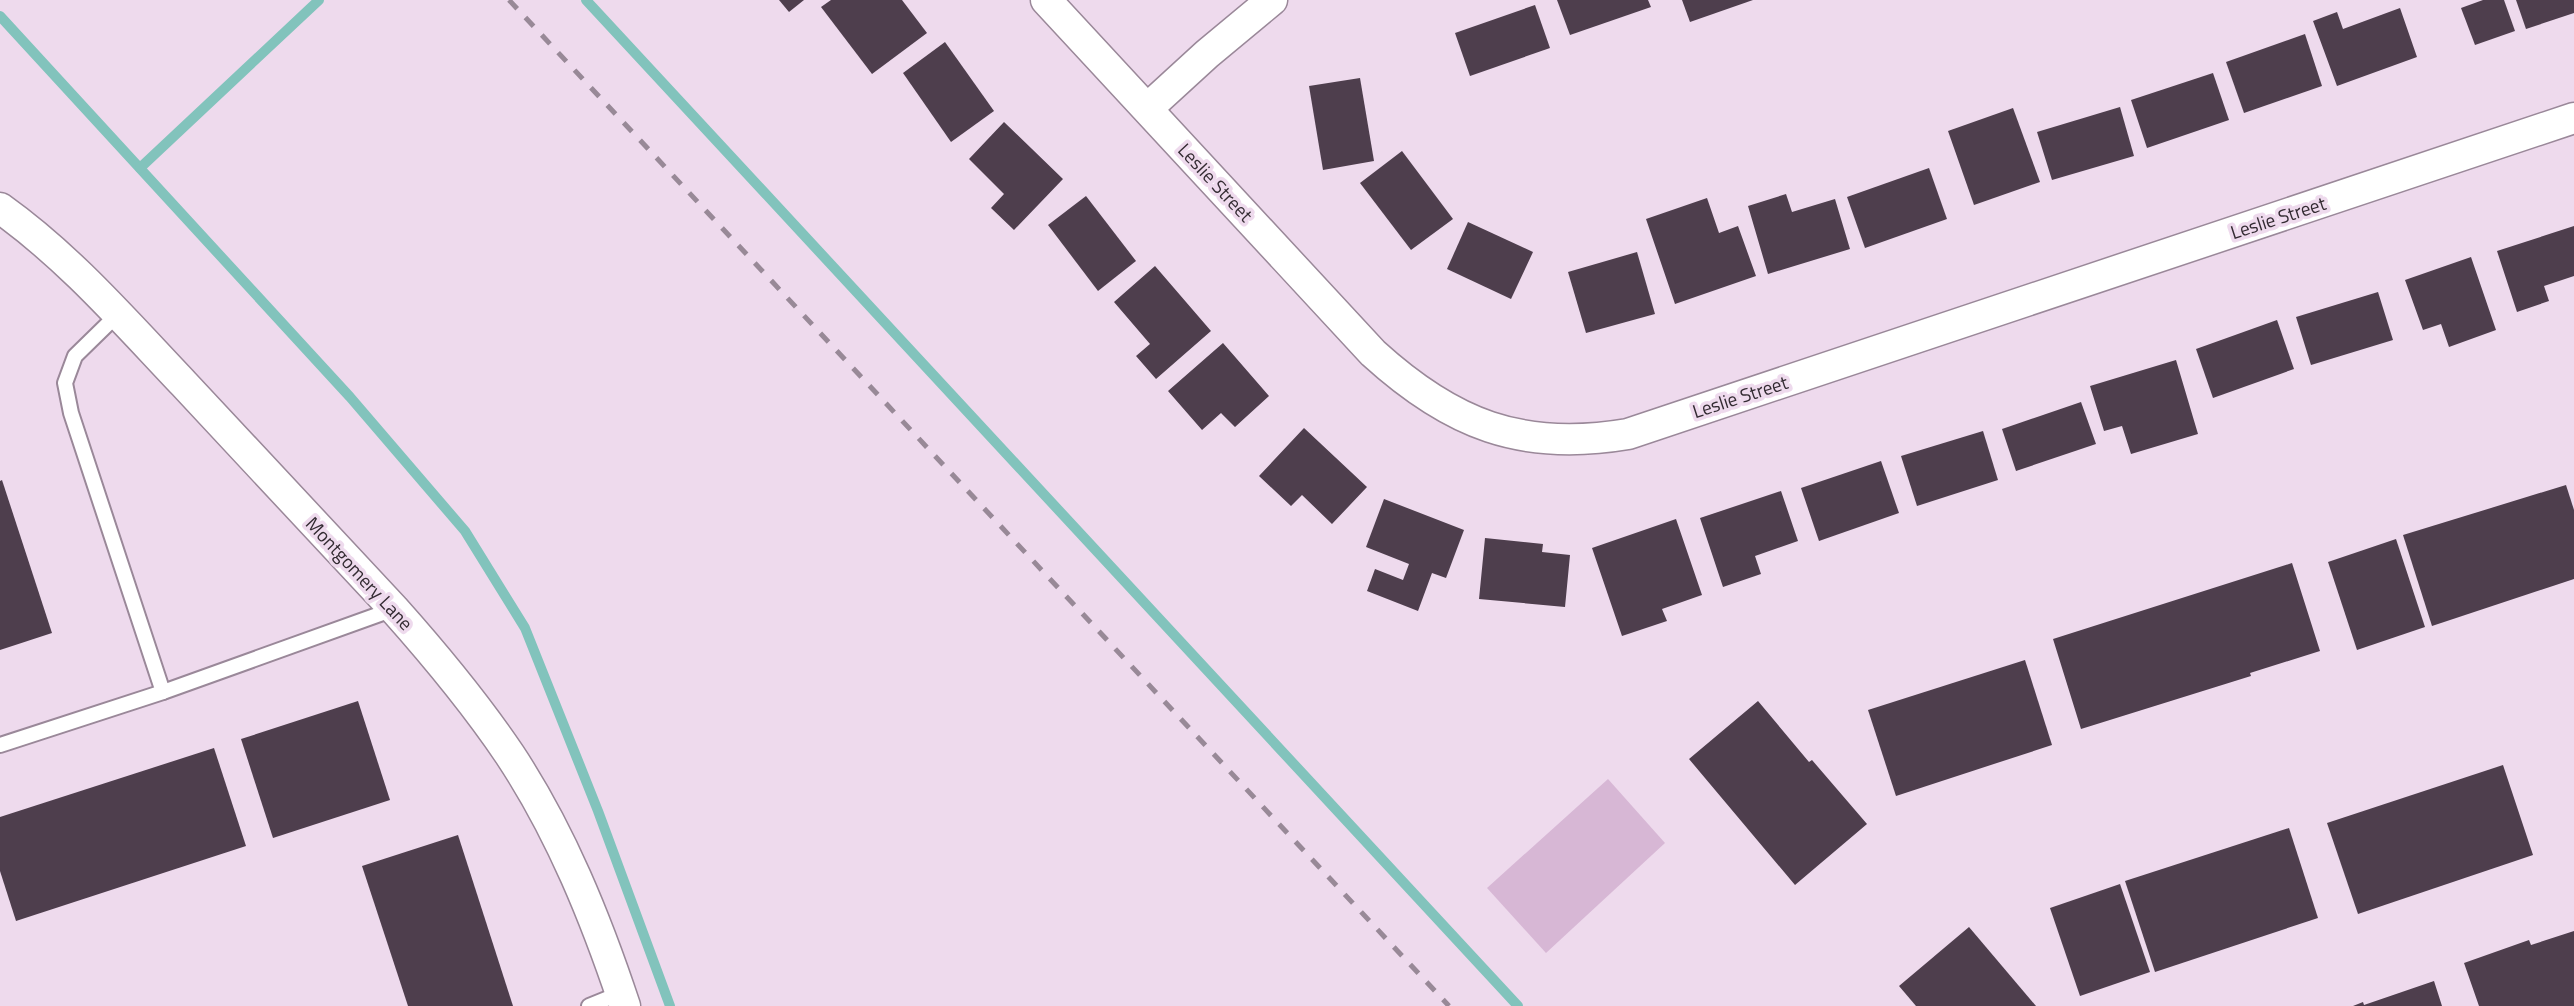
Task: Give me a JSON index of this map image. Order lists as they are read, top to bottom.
{
  "streets": {
    "street": ["Leslie Street", "Montgomery Lane"]
  }
}
